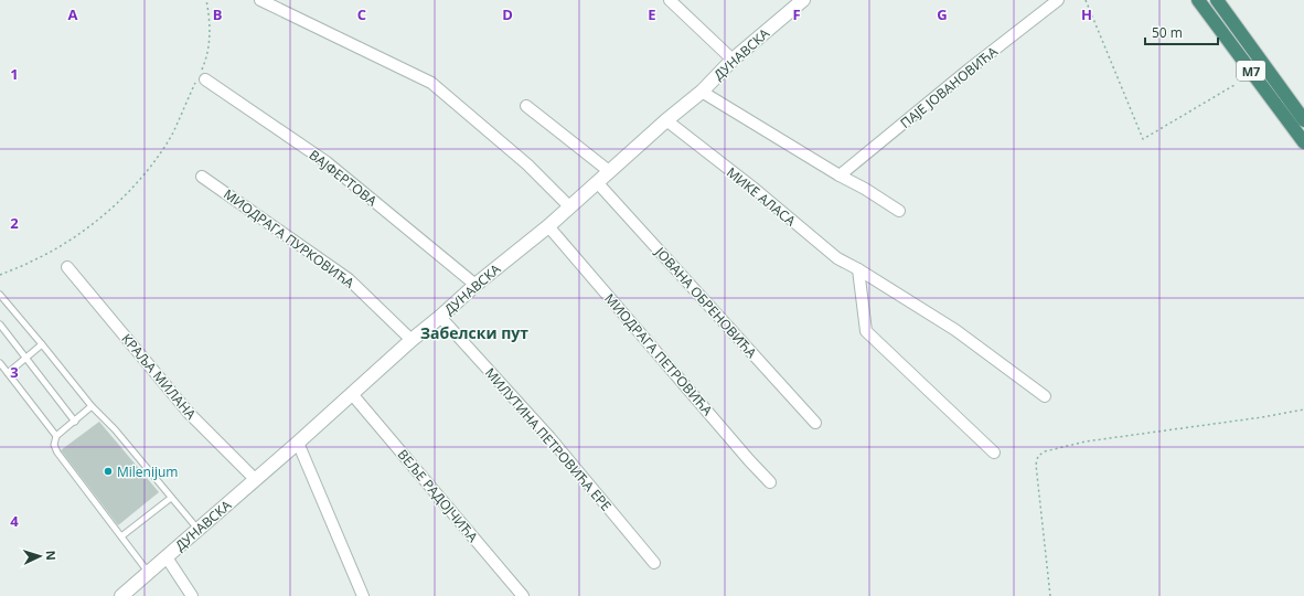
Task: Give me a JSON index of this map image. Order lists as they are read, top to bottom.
{
  "streets": {
    "highway": ["M7"],
    "street": [
      "ДУНАВСКА",
      "ПАЈЕ ЈОВАНОВИЋА",
      "ВАЈФЕРТОВА",
      "МИКЕ АЛАСА",
      "МИОДРАГА ПУРКОВИЋА",
      "ЈОВАНА ОБРЕНОВИЋА",
      "МИОДРАГА ПЕТРОВИЋА",
      "КРАЉА МИЛАНА",
      "МИЛУТИНА ПЕТРОВИЋА ЕРЕ",
      "ВЕЉЕ РАДОЈЧИЋА"
    ]
  },
  "crossings": [
    ["ДУНАВСКА", "ВАЈФЕРТОВА"],
    ["ДУНАВСКА", "МИКЕ АЛАСА"],
    ["ДУНАВСКА", "МИОДРАГА ПУРКОВИЋА"],
    ["ДУНАВСКА", "ЈОВАНА ОБРЕНОВИЋА"],
    ["ДУНАВСКА", "МИОДРАГА ПЕТРОВИЋА"],
    ["ДУНАВСКА", "КРАЉА МИЛАНА"],
    ["ДУНАВСКА", "МИЛУТИНА ПЕТРОВИЋА ЕРЕ"],
    ["ДУНАВСКА", "ВЕЉЕ РАДОЈЧИЋА"]
  ],
  "districts": ["Забелски пут"],
  "places": ["Milenijum"],
  "scale_bar": "50 m",
  "north": "right",
  "grid": {
    "columns": [
      "A",
      "B",
      "C",
      "D",
      "E",
      "F",
      "G",
      "H"
    ],
    "rows": [
      "1",
      "2",
      "3",
      "4"
    ]
  }
}
